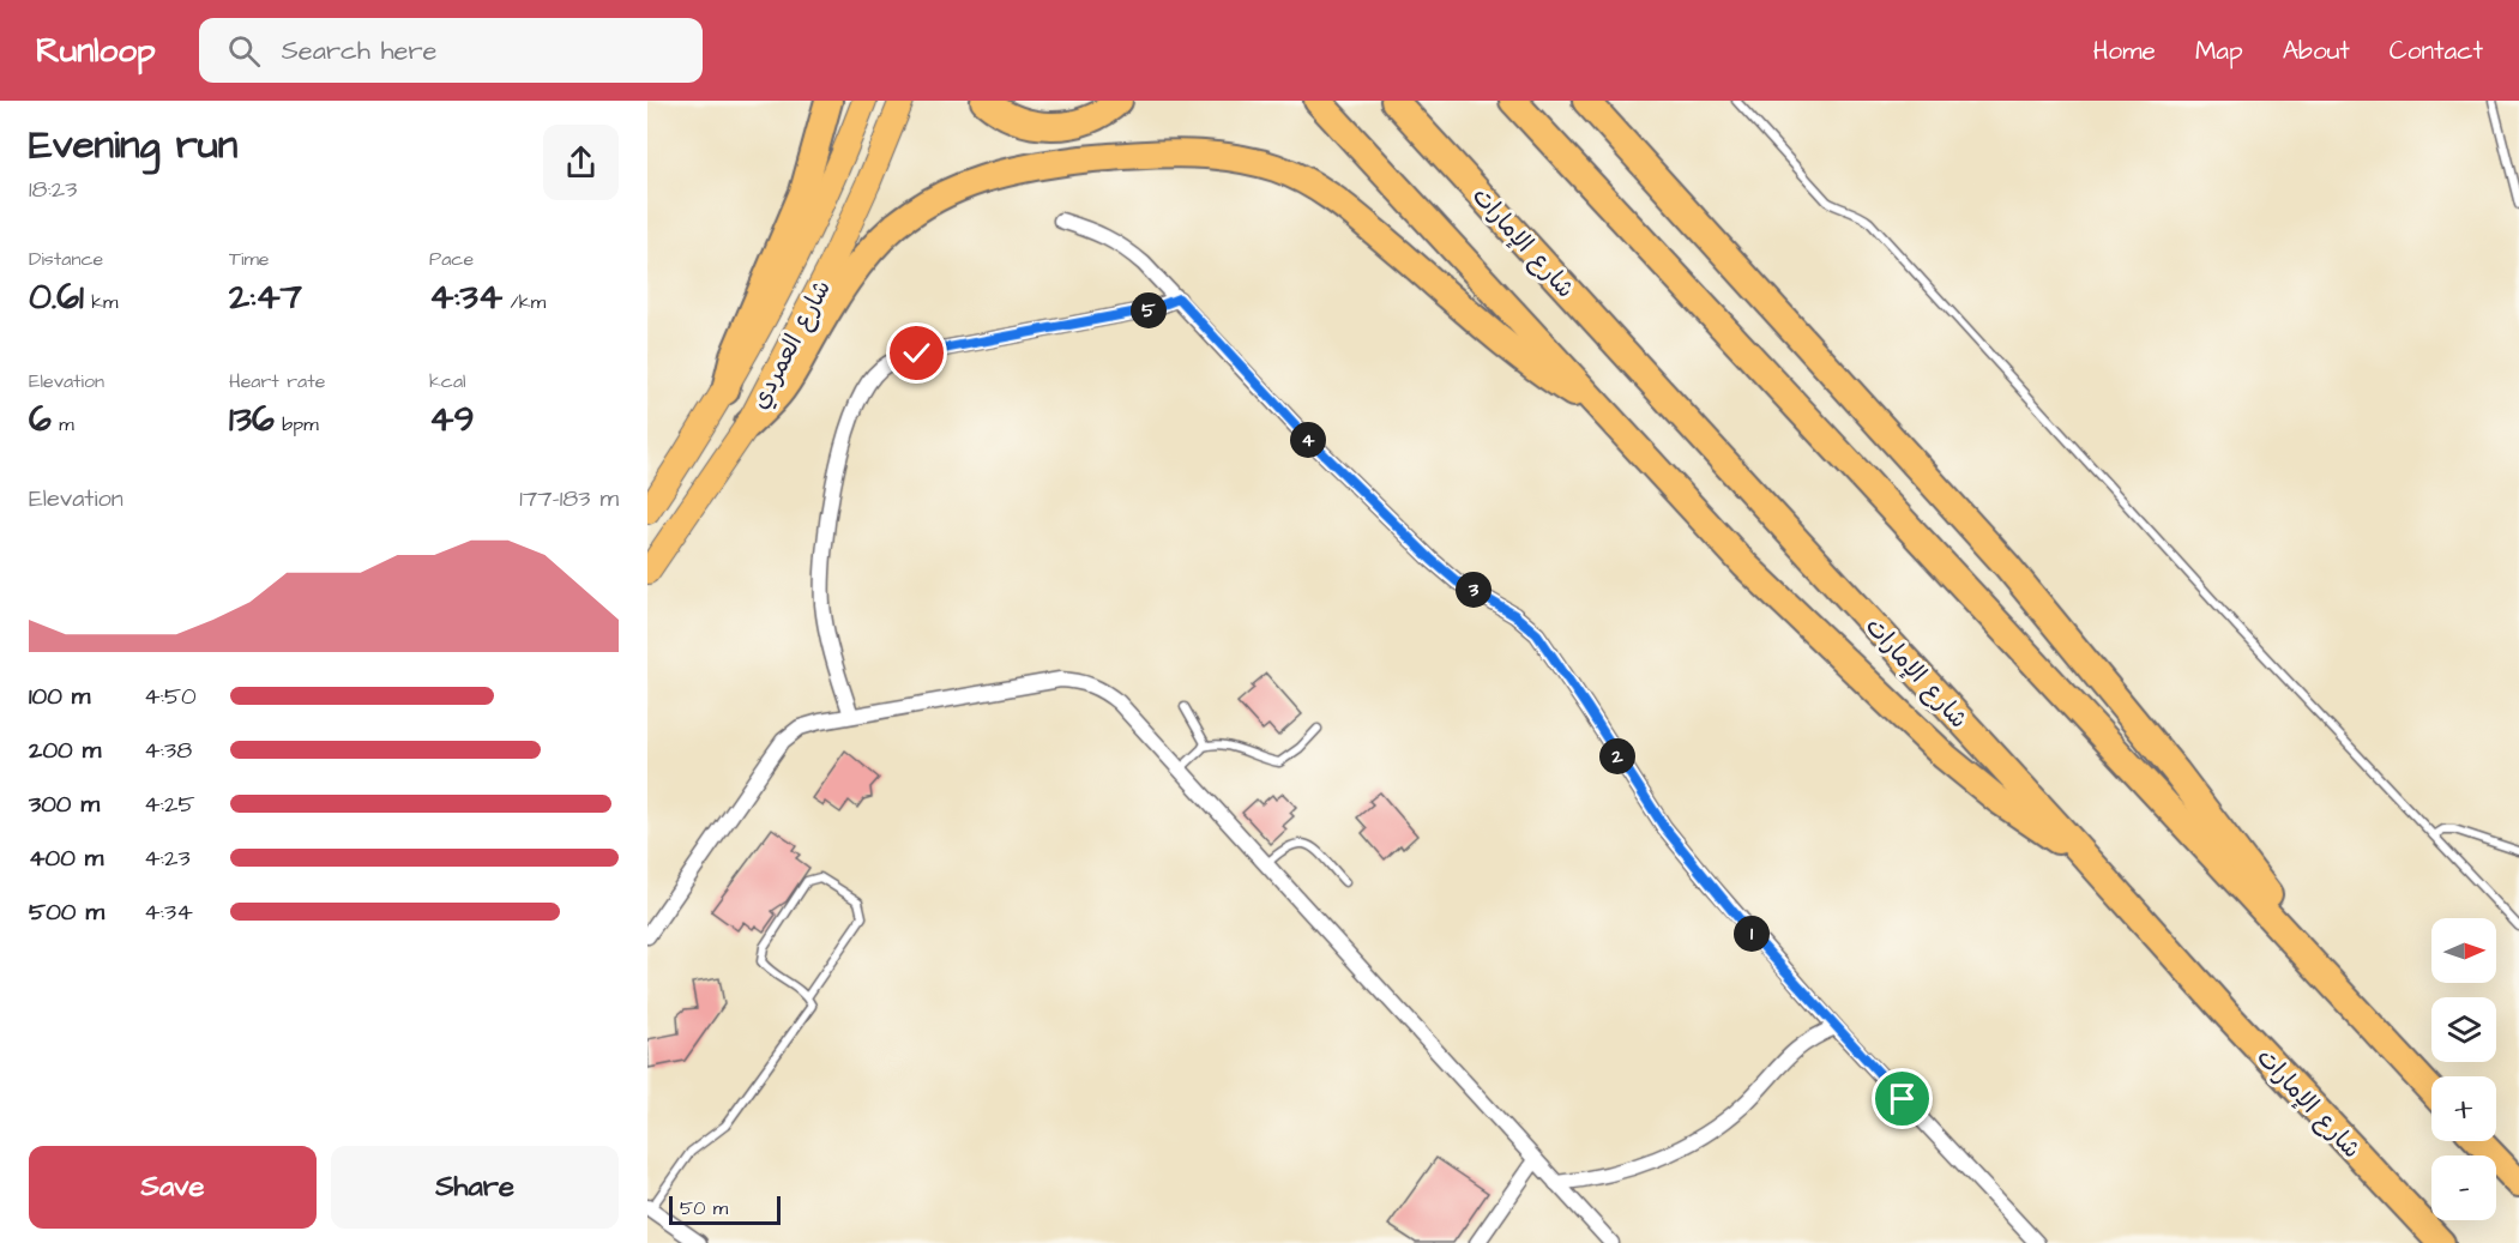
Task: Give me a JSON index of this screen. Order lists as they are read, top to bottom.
{
  "streets": {
    "highway": ["شارع الإمارات"],
    "main road": ["شارع العمردي"]
  },
  "scale_bar": "50 m",
  "north": "right",
  "page": {
    "header": "Runloop",
    "search": "Search here",
    "nav": [
      "Home",
      "Map",
      "About",
      "Contact"
    ],
    "heading": ["Evening run", "18:23"],
    "stats": [
      ["Distance", "0.61 km"],
      ["Time", "2:47"],
      ["Pace", "4:34 /km"],
      ["Elevation", "6 m"],
      ["Heart rate", "136 bpm"],
      ["kcal", "49"]
    ],
    "pins": [
      "5",
      "4",
      "3",
      "2",
      "1"
    ],
    "chart": ["Elevation", "177–183 m"],
    "list": [
      {
        "name": "100 m",
        "note": "4:50"
      },
      {
        "name": "200 m",
        "note": "4:38"
      },
      {
        "name": "300 m",
        "note": "4:25"
      },
      {
        "name": "400 m",
        "note": "4:23"
      },
      {
        "name": "500 m",
        "note": "4:34"
      }
    ],
    "map_buttons": ["+", "−"],
    "buttons": ["Save", "Share"],
    "scale": "50 m"
  }
}
